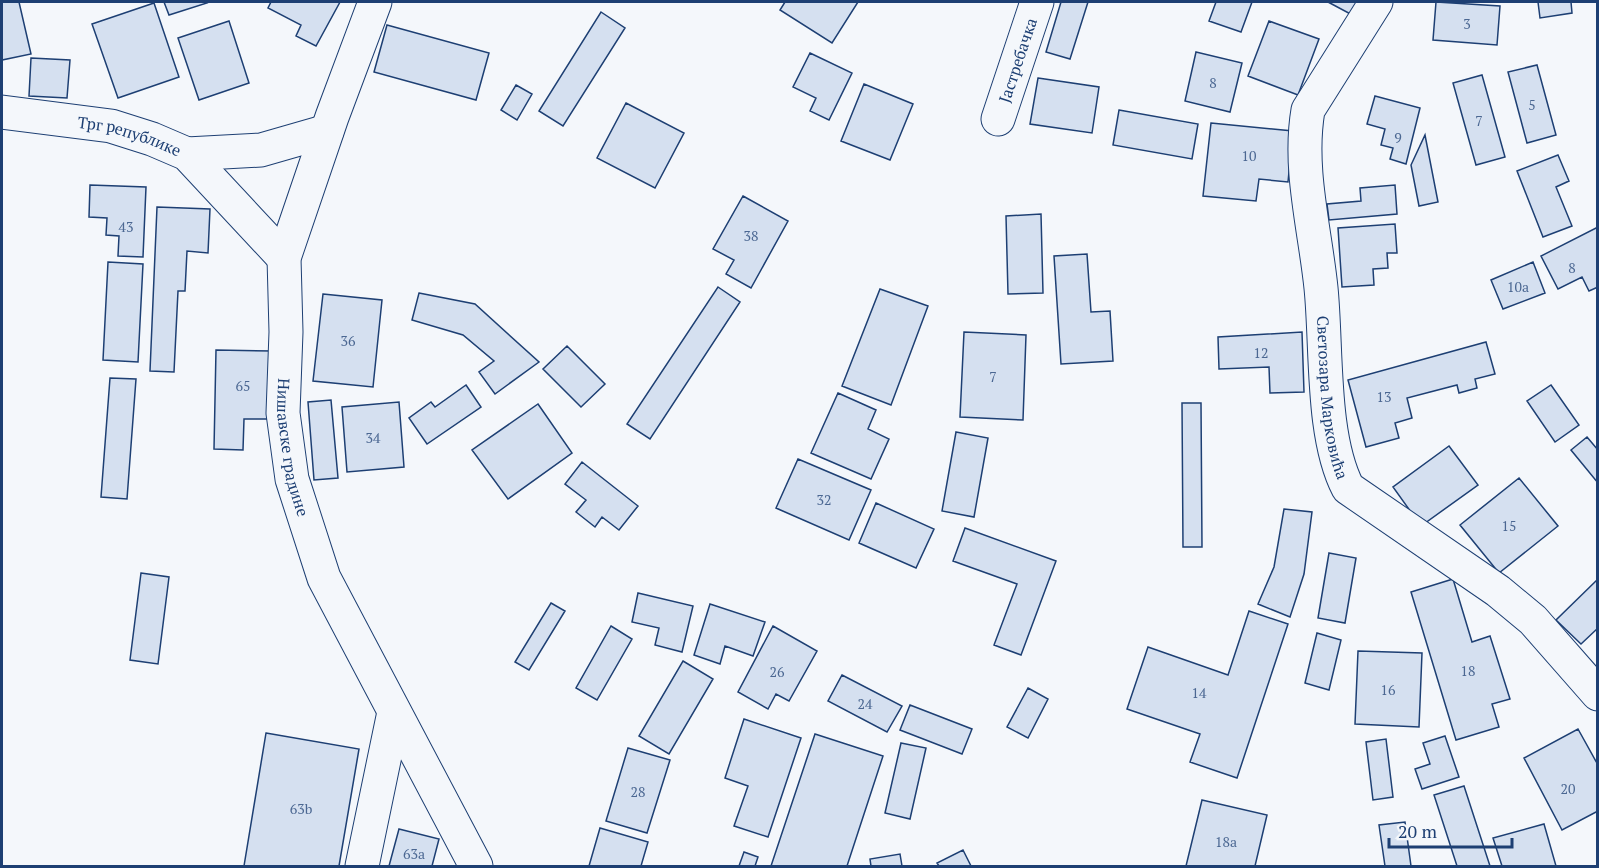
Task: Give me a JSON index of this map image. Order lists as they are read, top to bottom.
{
  "streets": {
    "street": [
      "Јастребачка",
      "Трг републике",
      "Светозара Марковића",
      "Нишавске градине"
    ]
  },
  "crossings": [
    ["Трг републике", "Нишавске градине"]
  ],
  "house_numbers": [
    "3",
    "8",
    "5",
    "7",
    "9",
    "10",
    "43",
    "38",
    "8",
    "10a",
    "36",
    "12",
    "7",
    "65",
    "13",
    "34",
    "32",
    "15",
    "18",
    "26",
    "16",
    "14",
    "24",
    "20",
    "28",
    "63b",
    "18a",
    "63a"
  ],
  "scale_bar": "20 m"
}
